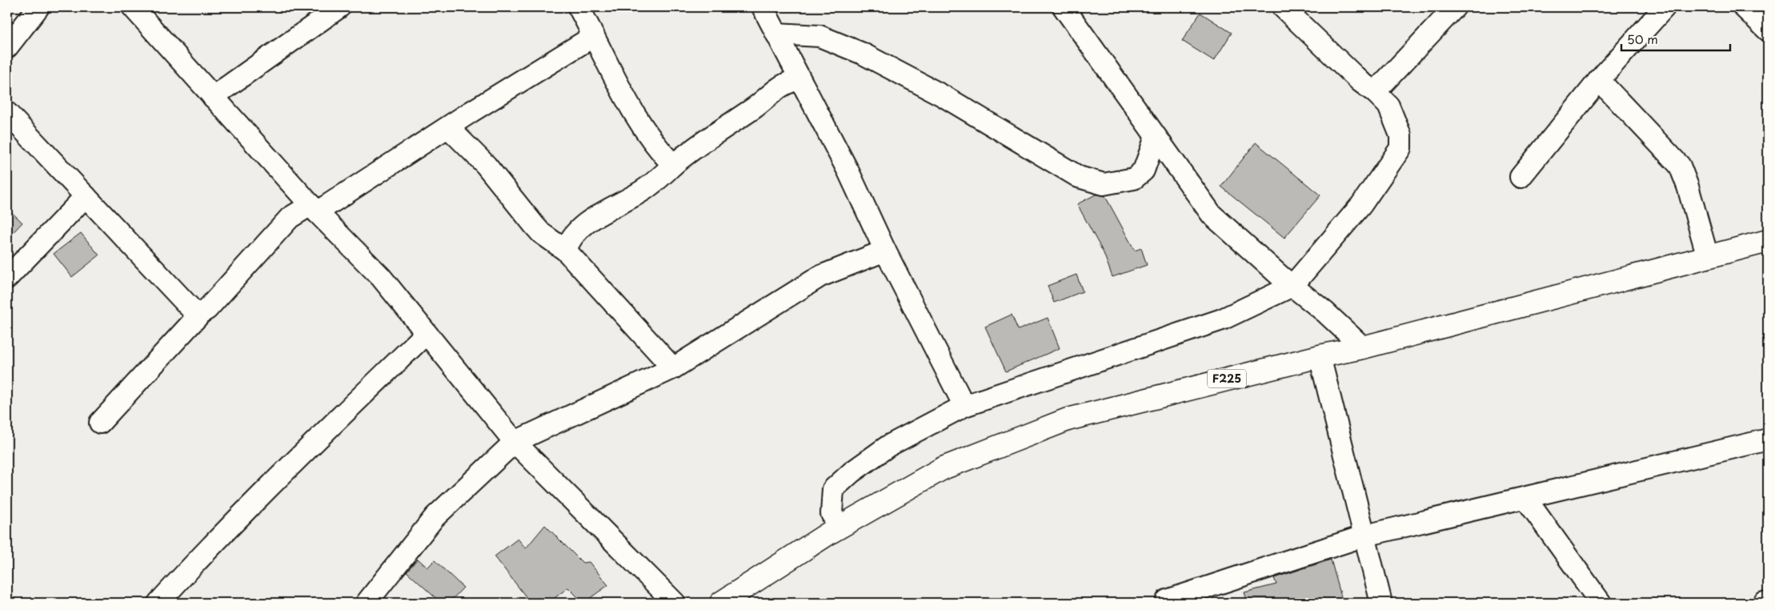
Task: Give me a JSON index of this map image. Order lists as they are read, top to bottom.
{
  "streets": {
    "main road": ["F225"]
  },
  "scale_bar": "50 m"
}
